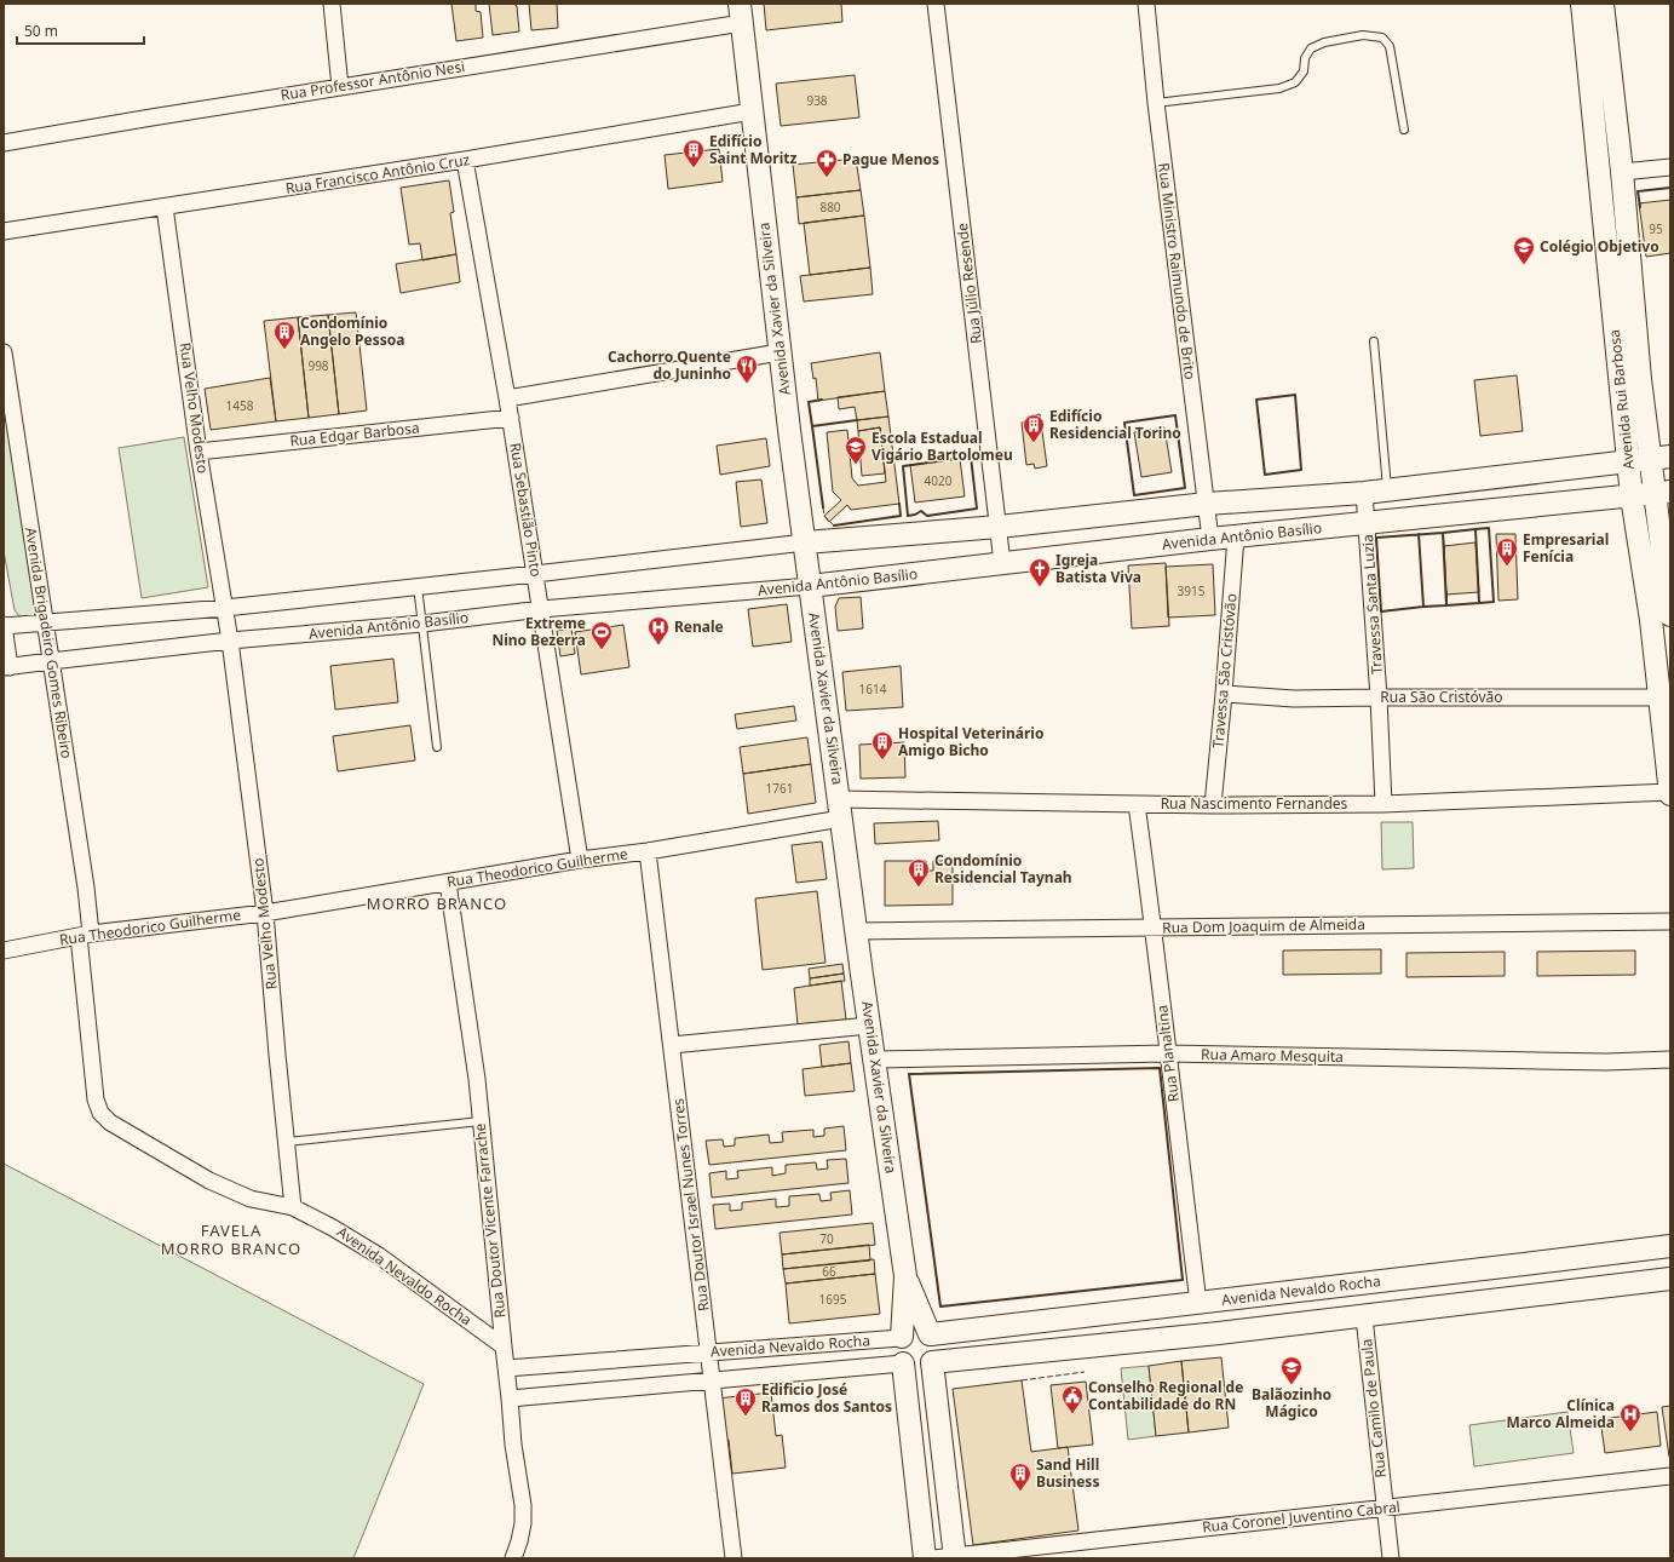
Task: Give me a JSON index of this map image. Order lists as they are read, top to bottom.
{
  "streets": {
    "main road": [
      "Avenida Xavier da Silveira",
      "Avenida Rui Barbosa",
      "Avenida Antônio Basílio",
      "Avenida Nevaldo Rocha"
    ],
    "street": [
      "Rua Professor Antônio Nesi",
      "Rua Francisco Antônio Cruz",
      "Rua Ministro Raimundo de Brito",
      "Rua Júlio Resende",
      "Rua Velho Modesto",
      "Rua Edgar Barbosa",
      "Rua Sebastião Pinto",
      "Travessa Santa Luzia",
      "Avenida Brigadeiro Gomes Ribeiro",
      "Travessa São Cristóvão",
      "Rua São Cristóvão",
      "Rua Nascimento Fernandes",
      "Rua Theodorico Guilherme",
      "Rua Dom Joaquim de Almeida",
      "Rua Planaltina",
      "Rua Amaro Mesquita",
      "Rua Doutor Israel Nunes Torres",
      "Rua Doutor Vicente Farrache",
      "Rua Camilo de Paula",
      "Rua Coronel Juventino Cabral"
    ]
  },
  "crossings": [
    ["Rua Professor Antônio Nesi", "Avenida Xavier da Silveira"],
    ["Rua Francisco Antônio Cruz", "Avenida Xavier da Silveira"],
    ["Rua Francisco Antônio Cruz", "Rua Velho Modesto"],
    ["Rua Francisco Antônio Cruz", "Rua Sebastião Pinto"],
    ["Rua Ministro Raimundo de Brito", "Avenida Antônio Basílio"],
    ["Rua Júlio Resende", "Avenida Antônio Basílio"],
    ["Avenida Xavier da Silveira", "Avenida Antônio Basílio"],
    ["Avenida Xavier da Silveira", "Rua Nascimento Fernandes"],
    ["Avenida Xavier da Silveira", "Rua Theodorico Guilherme"],
    ["Avenida Xavier da Silveira", "Rua Dom Joaquim de Almeida"],
    ["Avenida Xavier da Silveira", "Rua Amaro Mesquita"],
    ["Avenida Xavier da Silveira", "Avenida Nevaldo Rocha"],
    ["Avenida Rui Barbosa", "Avenida Antônio Basílio"],
    ["Avenida Rui Barbosa", "Rua São Cristóvão"],
    ["Avenida Rui Barbosa", "Rua Nascimento Fernandes"],
    ["Rua Velho Modesto", "Rua Edgar Barbosa"],
    ["Rua Velho Modesto", "Avenida Antônio Basílio"],
    ["Rua Velho Modesto", "Rua Theodorico Guilherme"],
    ["Rua Velho Modesto", "Avenida Nevaldo Rocha"],
    ["Rua Edgar Barbosa", "Rua Sebastião Pinto"],
    ["Rua Sebastião Pinto", "Avenida Antônio Basílio"],
    ["Rua Sebastião Pinto", "Rua Theodorico Guilherme"],
    ["Avenida Antônio Basílio", "Travessa Santa Luzia"],
    ["Avenida Antônio Basílio", "Avenida Brigadeiro Gomes Ribeiro"],
    ["Avenida Antônio Basílio", "Travessa São Cristóvão"],
    ["Travessa Santa Luzia", "Rua São Cristóvão"],
    ["Travessa Santa Luzia", "Rua Nascimento Fernandes"],
    ["Avenida Brigadeiro Gomes Ribeiro", "Rua Theodorico Guilherme"],
    ["Avenida Brigadeiro Gomes Ribeiro", "Avenida Nevaldo Rocha"],
    ["Travessa São Cristóvão", "Rua São Cristóvão"],
    ["Travessa São Cristóvão", "Rua Nascimento Fernandes"],
    ["Rua Nascimento Fernandes", "Rua Theodorico Guilherme"],
    ["Rua Nascimento Fernandes", "Rua Planaltina"],
    ["Rua Theodorico Guilherme", "Rua Doutor Israel Nunes Torres"],
    ["Rua Theodorico Guilherme", "Rua Doutor Vicente Farrache"],
    ["Rua Dom Joaquim de Almeida", "Rua Planaltina"],
    ["Rua Planaltina", "Rua Amaro Mesquita"],
    ["Rua Planaltina", "Avenida Nevaldo Rocha"],
    ["Rua Doutor Israel Nunes Torres", "Avenida Nevaldo Rocha"],
    ["Rua Doutor Vicente Farrache", "Avenida Nevaldo Rocha"],
    ["Rua Camilo de Paula", "Rua Coronel Juventino Cabral"]
  ],
  "districts": ["MORRO BRANCO", "FAVELA MORRO BRANCO"],
  "places": {
    "building": [
      "Edifício Saint Moritz",
      "Condomínio Angelo Pessoa",
      "Edifício Residencial Torino",
      "Empresarial Fenícia",
      "Hospital Veterinário Amigo Bicho",
      "Condomínio Residencial Taynah",
      "Edificio José Ramos dos Santos",
      "Sand Hill Business"
    ],
    "pharmacy": ["Pague Menos"],
    "school or university": ["Colégio Objetivo", "Escola Estadual Vigário Bartolomeu", "Balãozinho Mágico"],
    "restaurant": ["Cachorro Quente do Juninho"],
    "church": ["Igreja Batista Viva"],
    "hospital": ["Renale", "Clínica Marco Almeida"],
    "sports": ["Extreme Nino Bezerra"],
    "public building": ["Conselho Regional de Contabilidade do RN"]
  },
  "house_numbers": [
    "938",
    "880",
    "95",
    "998",
    "1458",
    "4020",
    "3915",
    "1614",
    "1761",
    "70",
    "66",
    "1695"
  ],
  "scale_bar": "50 m"
}
